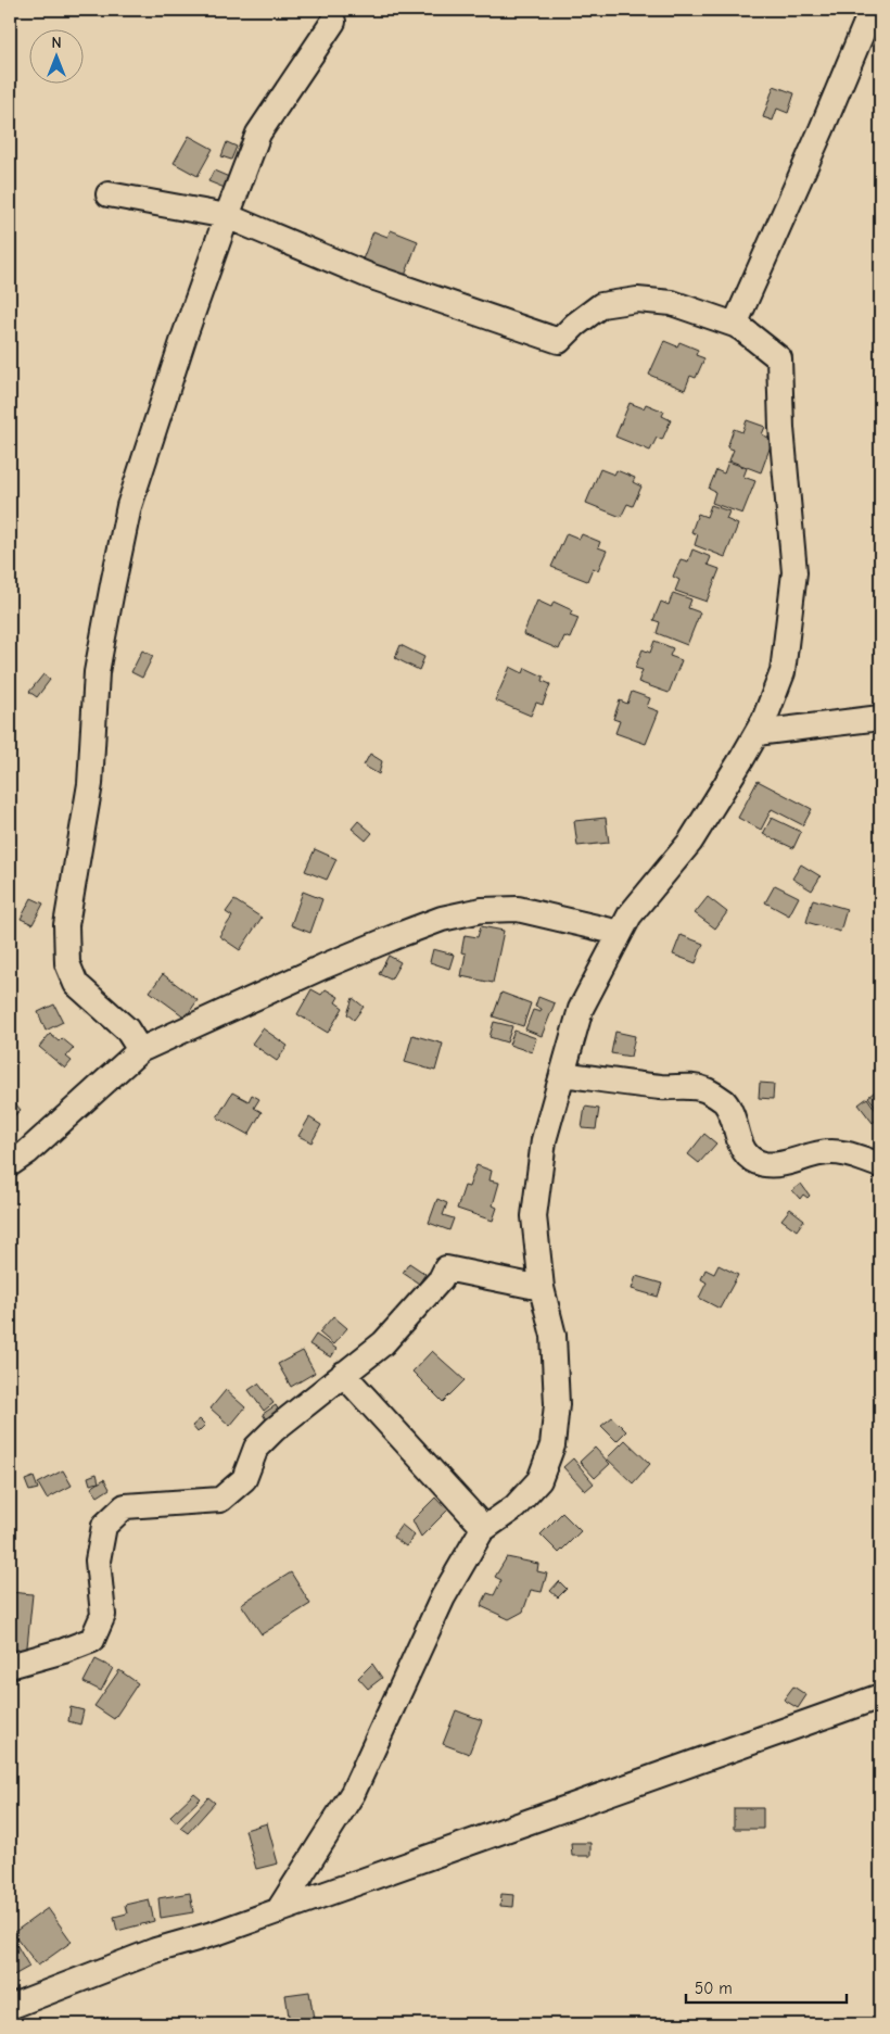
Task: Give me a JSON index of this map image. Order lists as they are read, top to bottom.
{
  "scale_bar": "50 m",
  "north": "top"
}
